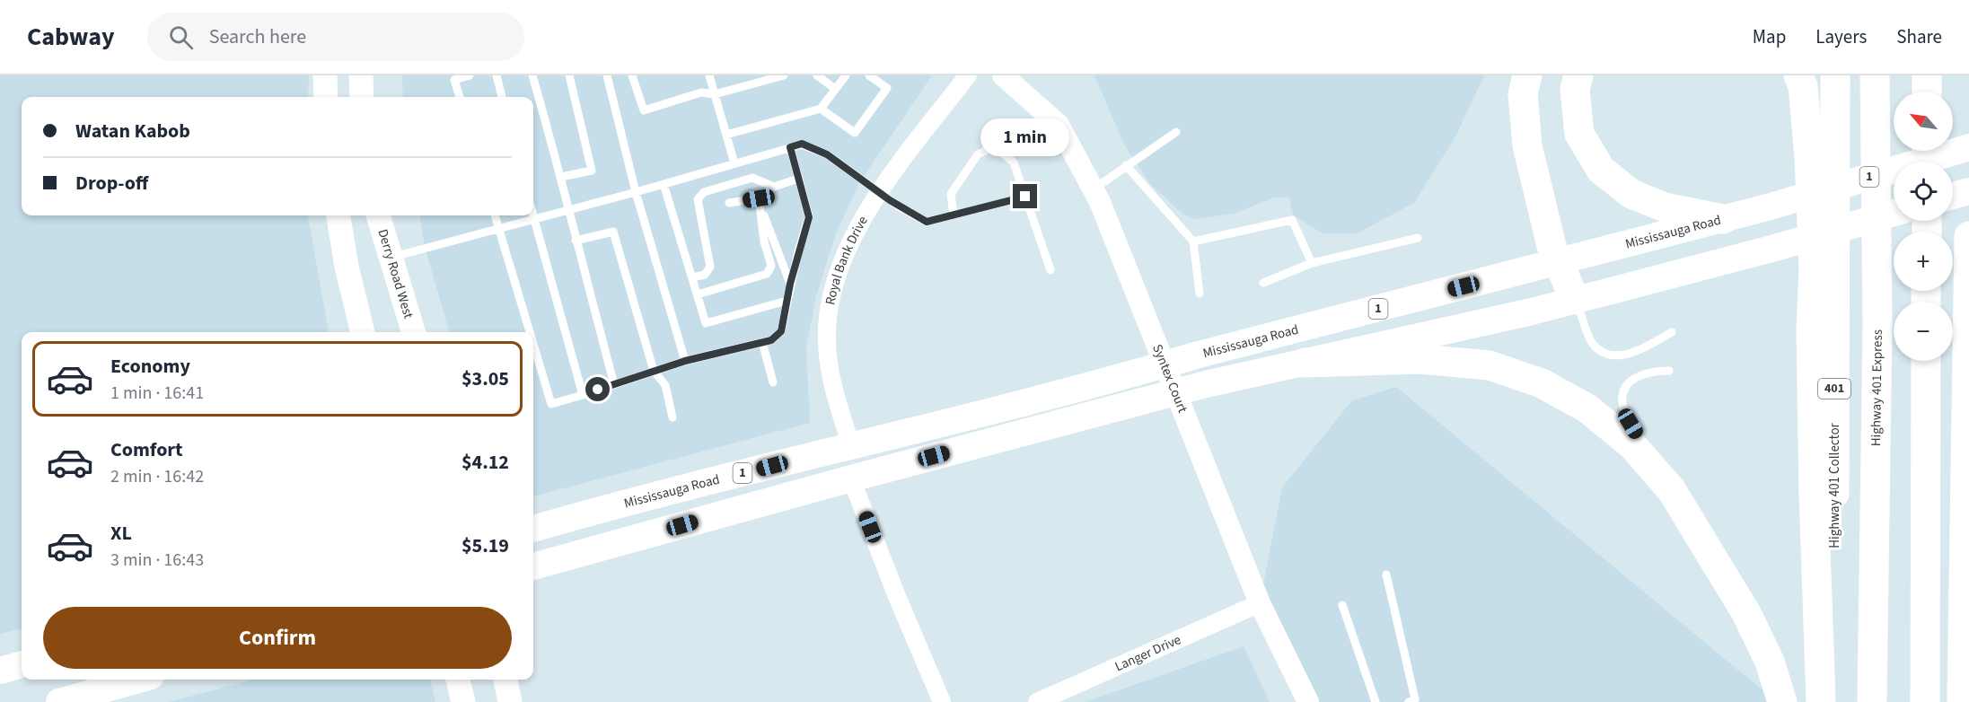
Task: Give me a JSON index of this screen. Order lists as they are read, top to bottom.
{
  "streets": {
    "highway": ["401", "Highway 401 Express", "Highway 401 Collector"],
    "main road": ["1", "Mississauga Road", "Derry Road West"],
    "street": ["Royal Bank Drive", "Syntex Court", "Langer Drive"]
  },
  "crossings": [
    ["Mississauga Road", "Royal Bank Drive"],
    ["Syntex Court", "Langer Drive"]
  ],
  "north": "top left",
  "page": {
    "header": "Cabway",
    "search": "Search here",
    "nav": ["Map", "Layers", "Share"],
    "map_buttons": ["+", "−"],
    "banner": ["Watan Kabob", "Drop-off"],
    "bubble": "1 min",
    "list": [
      {
        "name": "Economy",
        "note": "1 min · 16:41",
        "value": "$3.05"
      },
      {
        "name": "Comfort",
        "note": "2 min · 16:42",
        "value": "$4.12"
      },
      {
        "name": "XL",
        "note": "3 min · 16:43",
        "value": "$5.19"
      }
    ],
    "buttons": "Confirm"
  }
}
